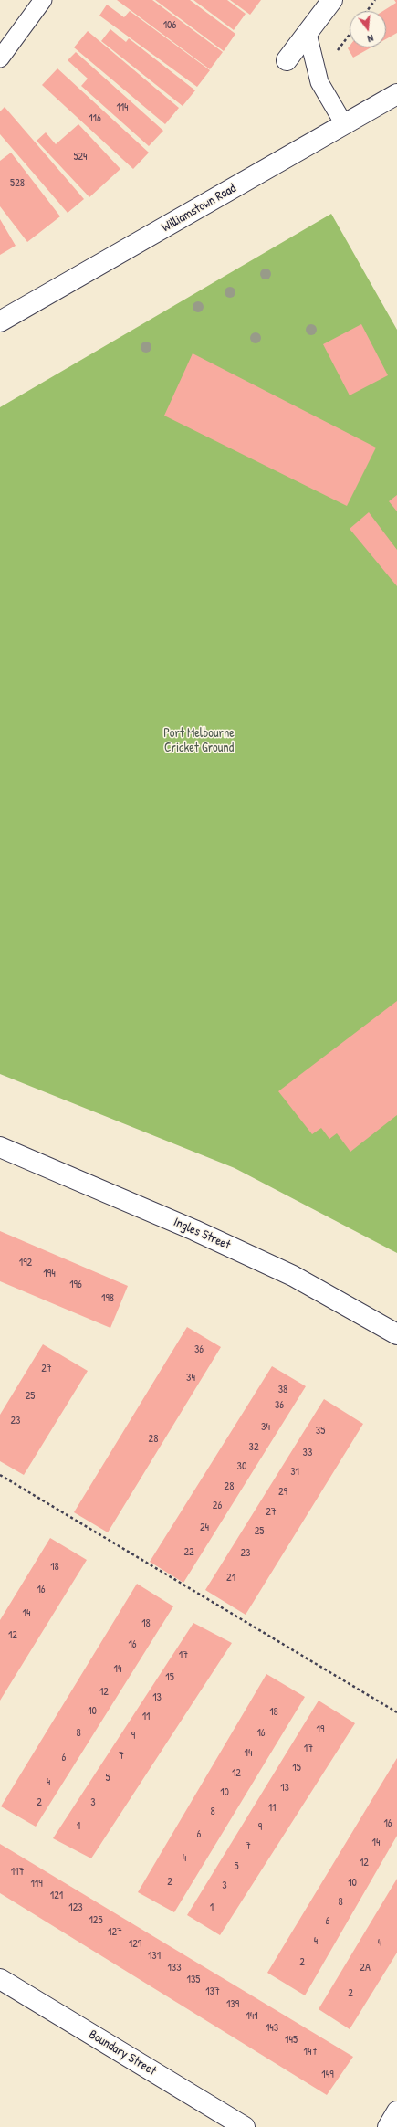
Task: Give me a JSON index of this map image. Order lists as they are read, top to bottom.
{
  "streets": {
    "street": ["Williamstown Road", "Ingles Street", "Boundary Street"]
  },
  "parks": ["Port Melbourne Cricket Ground"],
  "house_numbers": [
    "106",
    "114",
    "116",
    "524",
    "528",
    "192",
    "194",
    "196",
    "198",
    "36",
    "27",
    "34",
    "38",
    "25",
    "36",
    "23",
    "34",
    "35",
    "28",
    "32",
    "33",
    "30",
    "31",
    "28",
    "29",
    "26",
    "27",
    "24",
    "25",
    "22",
    "23",
    "18",
    "21",
    "16",
    "14",
    "18",
    "12",
    "16",
    "17",
    "14",
    "15",
    "12",
    "13",
    "10",
    "18",
    "11",
    "19",
    "8",
    "16",
    "9",
    "17",
    "14",
    "7",
    "6",
    "15",
    "12",
    "5",
    "4",
    "13",
    "10",
    "2",
    "3",
    "11",
    "8",
    "16",
    "1",
    "9",
    "6",
    "14",
    "7",
    "4",
    "12",
    "5",
    "117",
    "2",
    "10",
    "119",
    "3",
    "121",
    "8",
    "123",
    "1",
    "125",
    "6",
    "127",
    "4",
    "4",
    "129",
    "131",
    "2",
    "133",
    "2A",
    "135",
    "137",
    "2",
    "139",
    "141",
    "143",
    "145",
    "147",
    "149"
  ],
  "north": "bottom"
}
